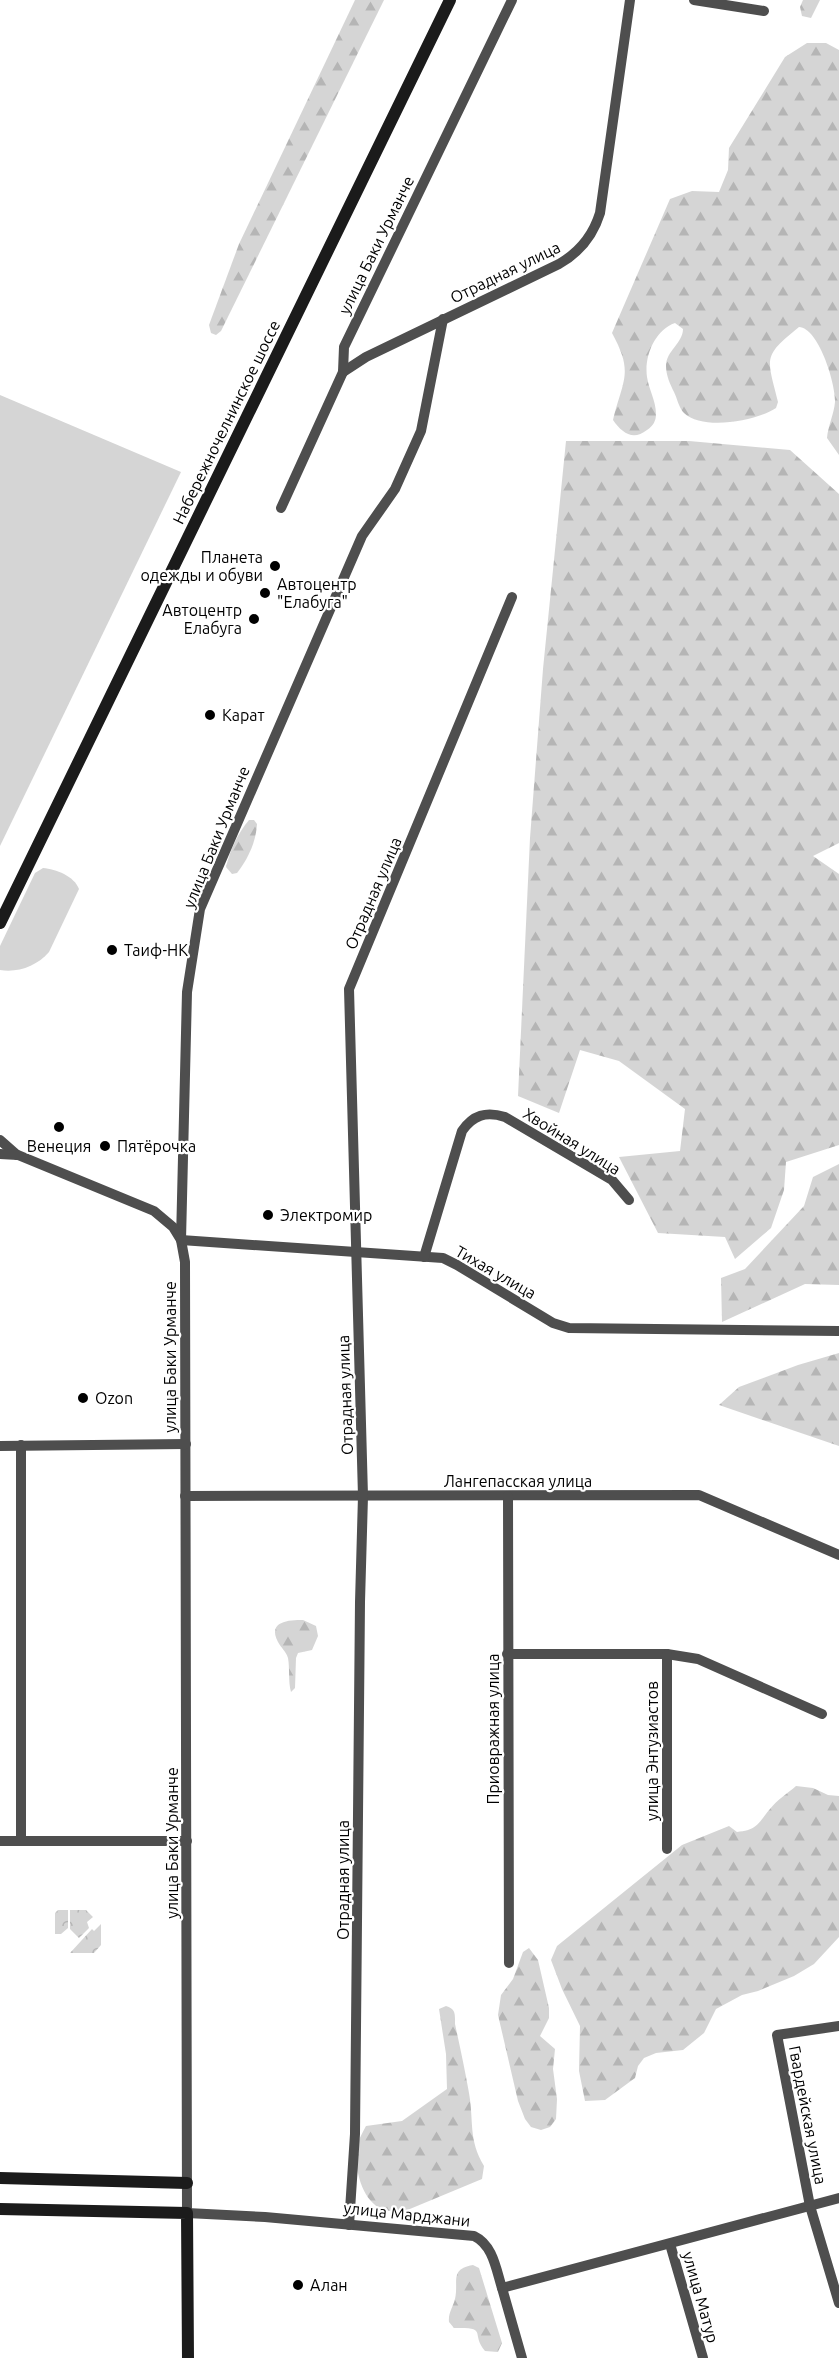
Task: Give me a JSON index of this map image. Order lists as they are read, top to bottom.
{
  "streets": {
    "main road": ["Набережночелнинское шоссе", "улица Марджани"],
    "street": [
      "улица Баки Урманче",
      "Отрадная улица",
      "Хвойная улица",
      "Тихая улица",
      "Лангепасская улица",
      "Приовражная улица",
      "улица Энтузиастов",
      "Гвардейская улица",
      "улица Матур"
    ]
  },
  "crossings": [
    ["улица Баки Урманче", "Отрадная улица"],
    ["улица Баки Урманче", "Тихая улица"],
    ["улица Баки Урманче", "Лангепасская улица"],
    ["улица Баки Урманче", "улица Марджани"],
    ["Отрадная улица", "Тихая улица"],
    ["Отрадная улица", "Лангепасская улица"],
    ["Отрадная улица", "улица Марджани"],
    ["Хвойная улица", "Тихая улица"],
    ["Лангепасская улица", "Приовражная улица"]
  ],
  "places": [
    "Планета одежды и обуви",
    "Автоцентр \"Елабуга\"",
    "Автоцентр Елабуга",
    "Карат",
    "Таиф-НК",
    "Венеция",
    "Пятёрочка",
    "Электромир",
    "Ozon",
    "Алан"
  ]
}
